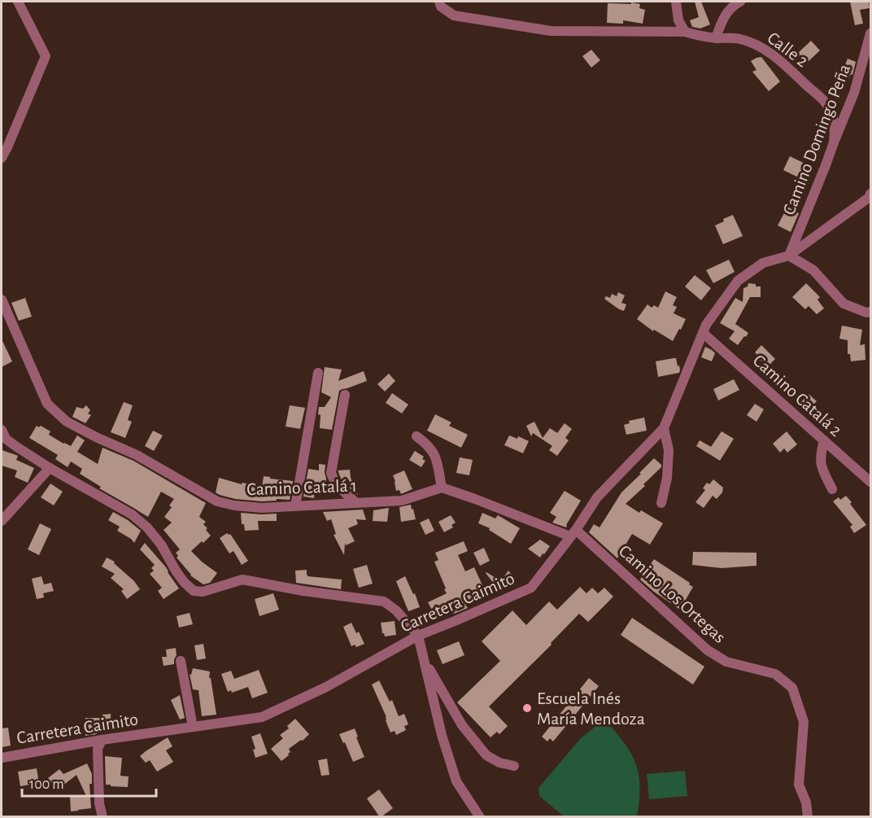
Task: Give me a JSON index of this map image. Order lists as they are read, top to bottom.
{
  "streets": {
    "street": [
      "Calle 2",
      "Camino Domingo Peña",
      "Camino Catalá 2",
      "Camino Catalá 1",
      "Camino Los Ortegas",
      "Carretera Caimito"
    ]
  },
  "crossings": [
    ["Calle 2", "Camino Domingo Peña"],
    ["Camino Domingo Peña", "Carretera Caimito"],
    ["Camino Catalá 2", "Carretera Caimito"],
    ["Camino Los Ortegas", "Carretera Caimito"]
  ],
  "places": ["Escuela Inés María Mendoza"],
  "scale_bar": "100 m"
}
